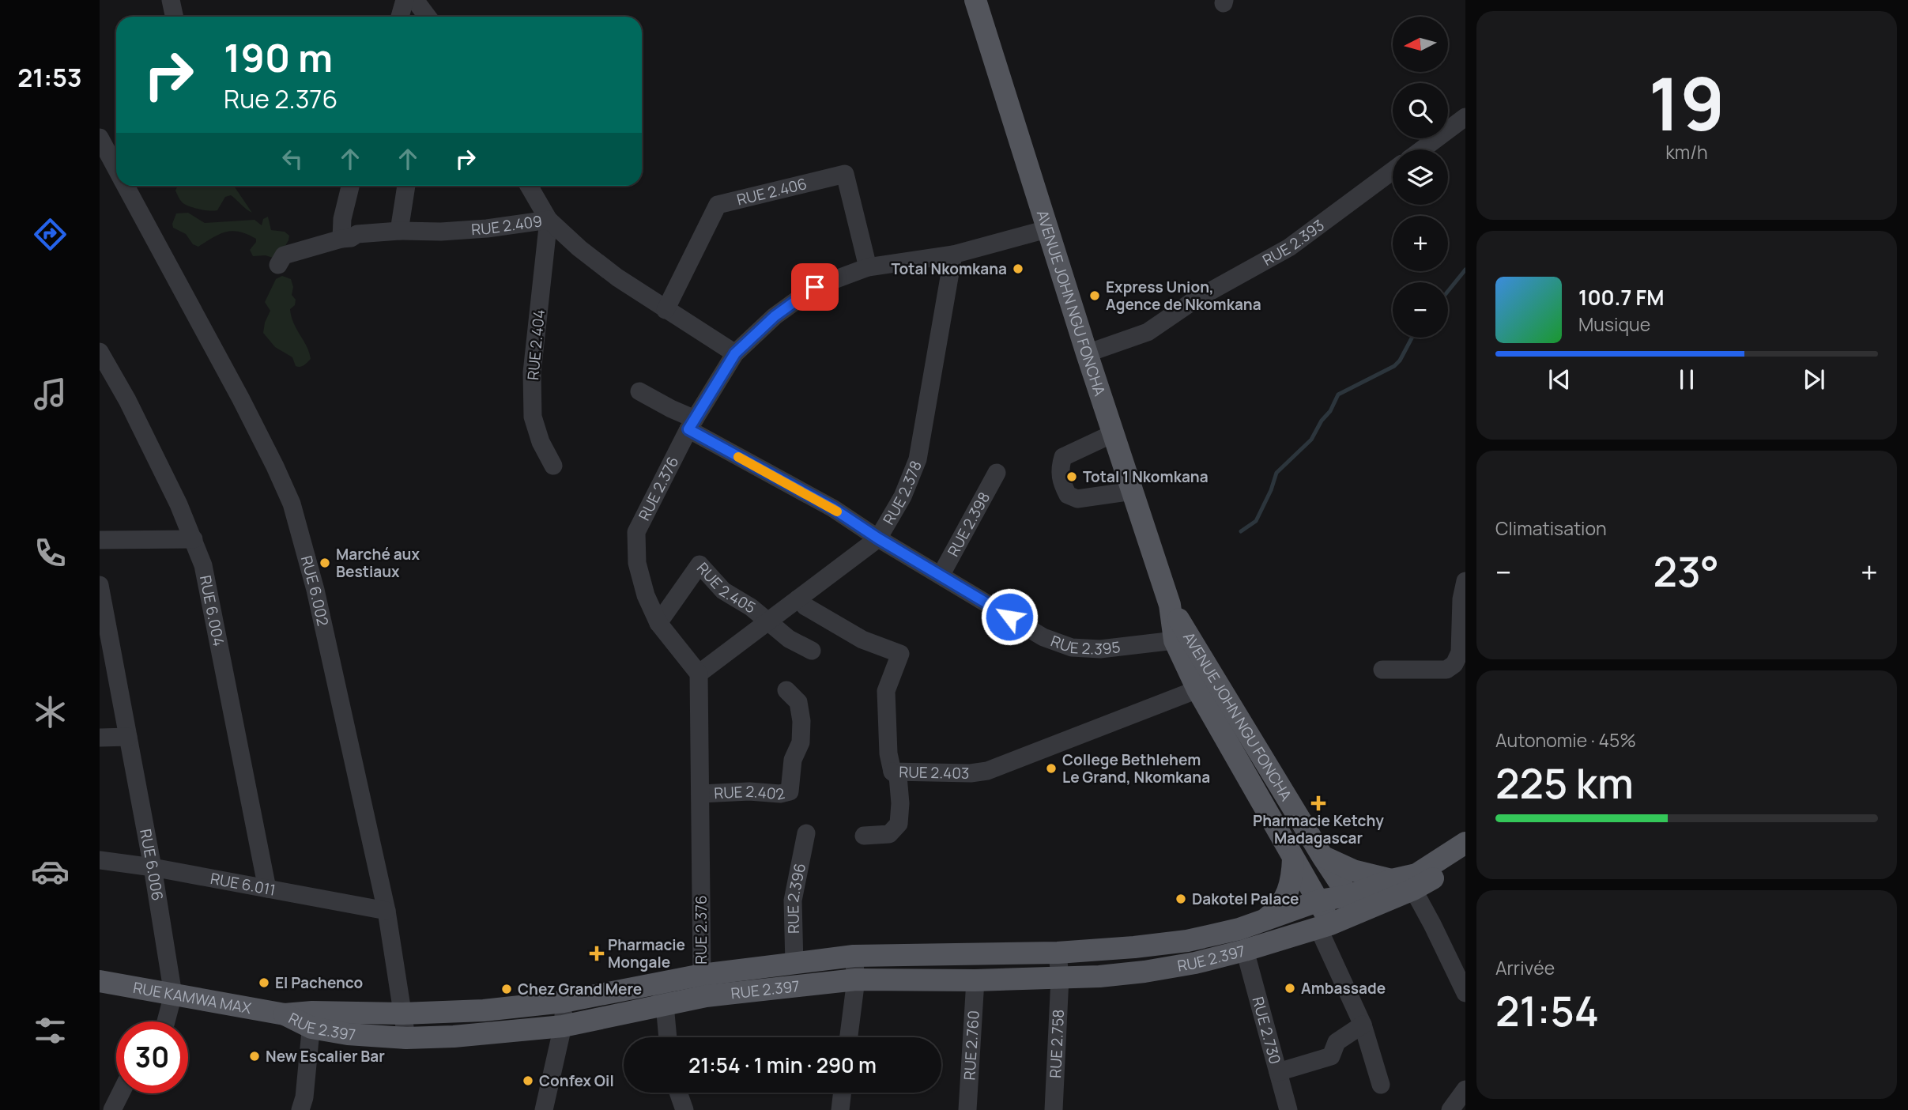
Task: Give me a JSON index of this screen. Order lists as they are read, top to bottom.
{
  "streets": {
    "main road": ["AVENUE JOHN NGU FONCHA", "RUE 2.397", "RUE KAMWA MAX"],
    "street": [
      "RUE 2.406",
      "RUE 2.409",
      "RUE 2.393",
      "RUE 2.404",
      "RUE 2.376",
      "RUE 2.378",
      "RUE 2.398",
      "RUE 6.002",
      "RUE 2.405",
      "RUE 6.004",
      "RUE 2.395",
      "RUE 2.403",
      "RUE 2.402",
      "RUE 6.006",
      "RUE 6.011",
      "RUE 2.396",
      "RUE 2.730",
      "RUE 2.758",
      "RUE 2.760"
    ]
  },
  "crossings": [
    ["RUE 2.406", "RUE 2.409"],
    ["RUE 2.406", "RUE 2.376"],
    ["RUE 2.409", "RUE 2.404"],
    ["RUE 2.409", "RUE 2.376"],
    ["RUE 2.393", "AVENUE JOHN NGU FONCHA"],
    ["AVENUE JOHN NGU FONCHA", "RUE 2.376"],
    ["AVENUE JOHN NGU FONCHA", "RUE 2.395"],
    ["AVENUE JOHN NGU FONCHA", "RUE 2.403"],
    ["AVENUE JOHN NGU FONCHA", "RUE 2.397"],
    ["RUE 2.376", "RUE 2.378"],
    ["RUE 2.376", "RUE 2.405"],
    ["RUE 2.376", "RUE 2.395"],
    ["RUE 2.376", "RUE 2.402"],
    ["RUE 2.376", "RUE 2.397"],
    ["RUE 2.378", "RUE 2.405"],
    ["RUE 2.378", "RUE 2.395"],
    ["RUE 2.378", "RUE 2.403"],
    ["RUE 2.398", "RUE 2.395"],
    ["RUE 6.002", "RUE 6.011"],
    ["RUE 6.002", "RUE 2.397"],
    ["RUE 6.004", "RUE 6.011"],
    ["RUE 6.006", "RUE 6.011"],
    ["RUE 6.006", "RUE KAMWA MAX"],
    ["RUE 2.396", "RUE 2.397"],
    ["RUE 2.397", "RUE KAMWA MAX"],
    ["RUE 2.397", "RUE 2.730"],
    ["RUE 2.397", "RUE 2.758"],
    ["RUE 2.397", "RUE 2.760"]
  ],
  "places": {
    "other": [
      "Total Nkomkana",
      "Express Union, Agence de Nkomkana",
      "Total 1 Nkomkana",
      "Marché aux Bestiaux",
      "College Bethlehem Le Grand, Nkomkana",
      "Dakotel Palace",
      "El Pachenco",
      "Ambassade",
      "Chez Grand Mere",
      "New Escalier Bar",
      "Confex Oil"
    ],
    "health": ["Pharmacie Ketchy Madagascar", "Pharmacie Mongale"]
  },
  "north": "left",
  "page": {
    "tabs": "21:53",
    "tile": [
      ["19", "km/h"],
      "Climatisation",
      ["Autonomie · 45%", "225 km"],
      ["Arrivée", "21:54"]
    ],
    "map_buttons": ["+", "−"],
    "turn": ["190 m", "Rue 2.376"],
    "song": ["100.7 FM", "Musique"],
    "heat": ["−", "23°", "+"],
    "limit": "30",
    "trip": "21:54 · 1 min · 290 m"
  }
}
